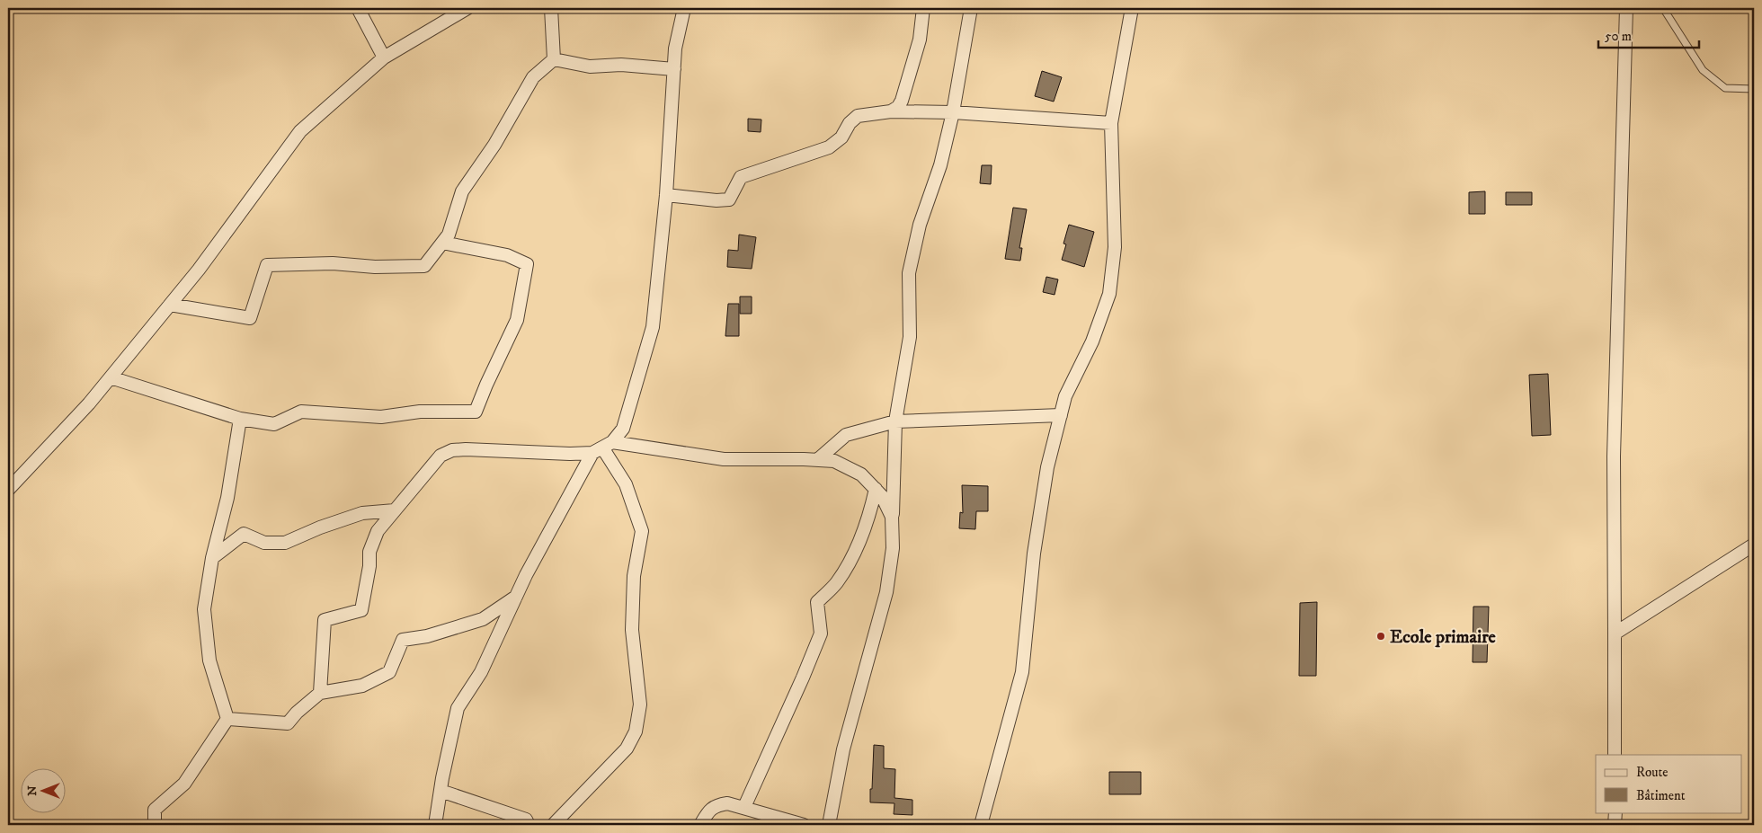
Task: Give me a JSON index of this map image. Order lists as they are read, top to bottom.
{
  "places": ["Ecole primaire"],
  "legend": ["Route", "Bâtiment"],
  "scale_bar": "50 m",
  "north": "left"
}
